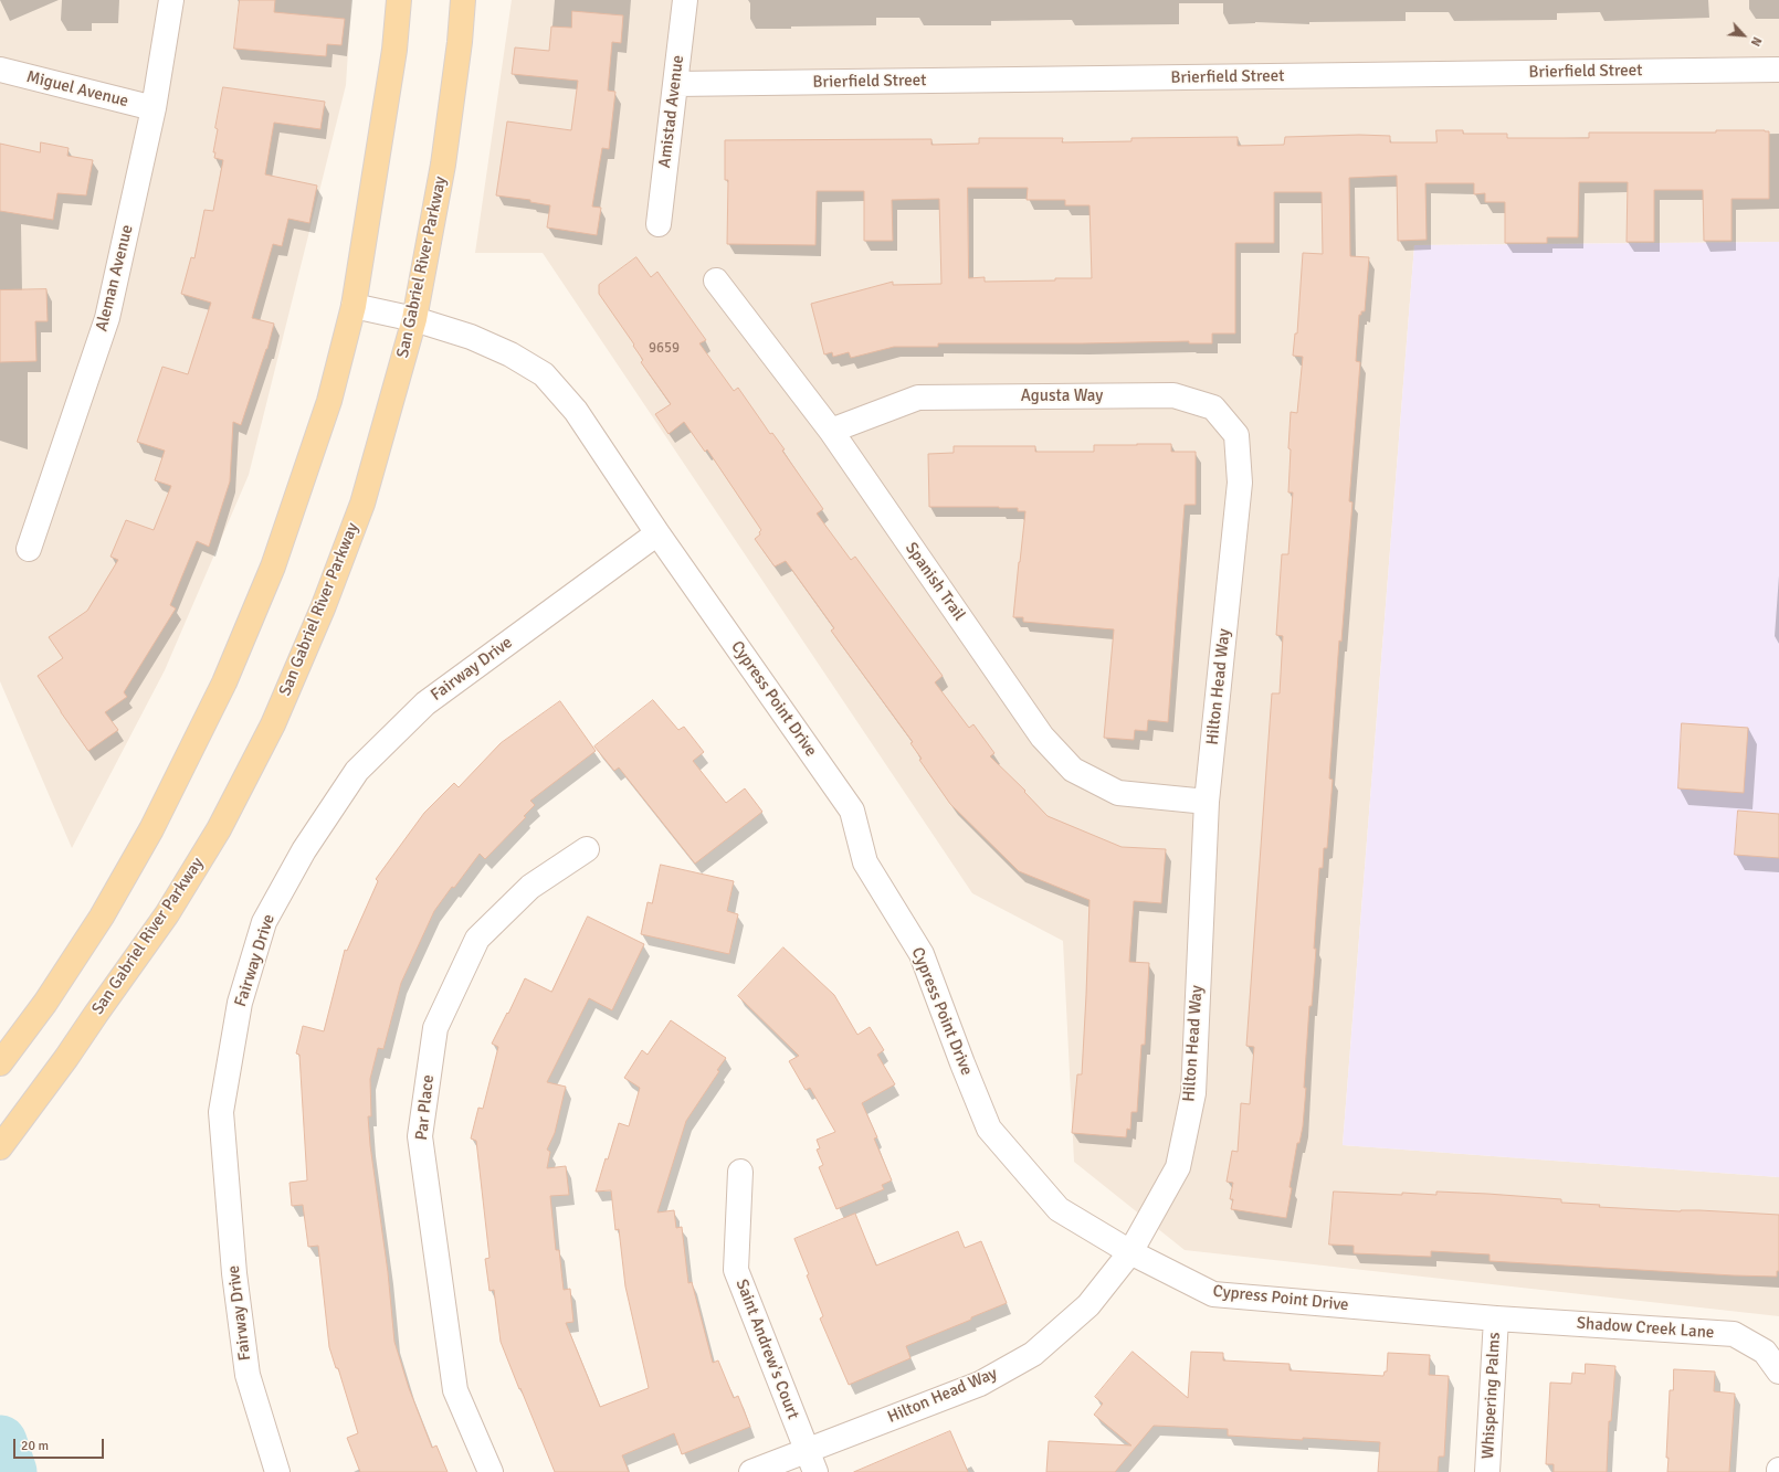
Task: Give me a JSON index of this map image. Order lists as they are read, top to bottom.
{
  "streets": {
    "main road": ["San Gabriel River Parkway"],
    "street": [
      "Brierfield Street",
      "Miguel Avenue",
      "Amistad Avenue",
      "Aleman Avenue",
      "Agusta Way",
      "Spanish Trail",
      "Fairway Drive",
      "Hilton Head Way",
      "Cypress Point Drive",
      "Par Place",
      "Shadow Creek Lane",
      "Saint Andrew's Court",
      "Whispering Palms"
    ]
  },
  "crossings": [
    ["Brierfield Street", "Amistad Avenue"],
    ["Miguel Avenue", "Aleman Avenue"],
    ["San Gabriel River Parkway", "Cypress Point Drive"],
    ["Agusta Way", "Spanish Trail"],
    ["Agusta Way", "Hilton Head Way"],
    ["Spanish Trail", "Hilton Head Way"],
    ["Fairway Drive", "Cypress Point Drive"],
    ["Hilton Head Way", "Cypress Point Drive"],
    ["Hilton Head Way", "Saint Andrew's Court"],
    ["Cypress Point Drive", "Shadow Creek Lane"],
    ["Cypress Point Drive", "Whispering Palms"],
    ["Shadow Creek Lane", "Whispering Palms"]
  ],
  "house_numbers": ["9659"],
  "scale_bar": "20 m",
  "north": "bottom right"
}
